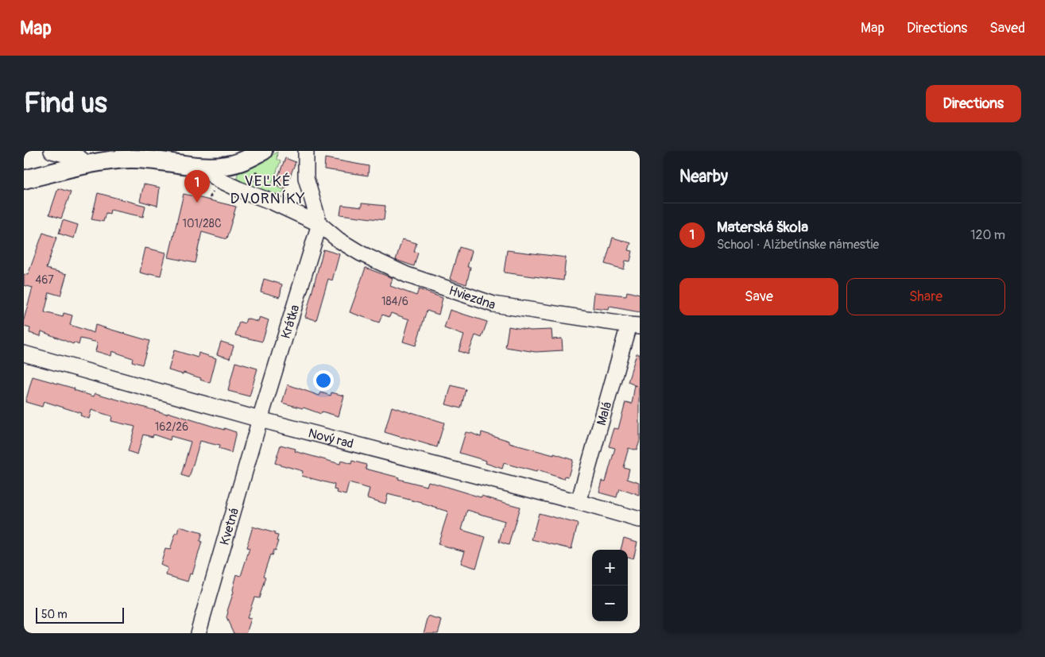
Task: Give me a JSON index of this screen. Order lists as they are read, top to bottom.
{
  "streets": {
    "street": [
      "Hviezdna",
      "Krátka",
      "Malá",
      "Nový rad",
      "Kvetná"
    ]
  },
  "crossings": [
    ["Hviezdna", "Krátka"],
    ["Hviezdna", "Malá"],
    ["Krátka", "Nový rad"],
    ["Krátka", "Kvetná"],
    ["Malá", "Nový rad"],
    ["Nový rad", "Kvetná"]
  ],
  "districts": ["VEĽKÉ DVORNÍKY"],
  "house_numbers": [
    "101/28C",
    "467",
    "184/6",
    "162/26"
  ],
  "scale_bar": "50 m",
  "page": {
    "header": "Map",
    "nav": ["Map", "Directions", "Saved"],
    "buttons": [
      "Directions",
      ["Save", "Share"]
    ],
    "title": "Find us",
    "heading": "Nearby",
    "pins": "1",
    "list": [
      {
        "mark": "1",
        "name": "Materská škola",
        "note": "School · Alžbetínske námestie",
        "value": "120 m"
      }
    ],
    "map_buttons": ["+", "−"],
    "scale": "50 m"
  }
}
